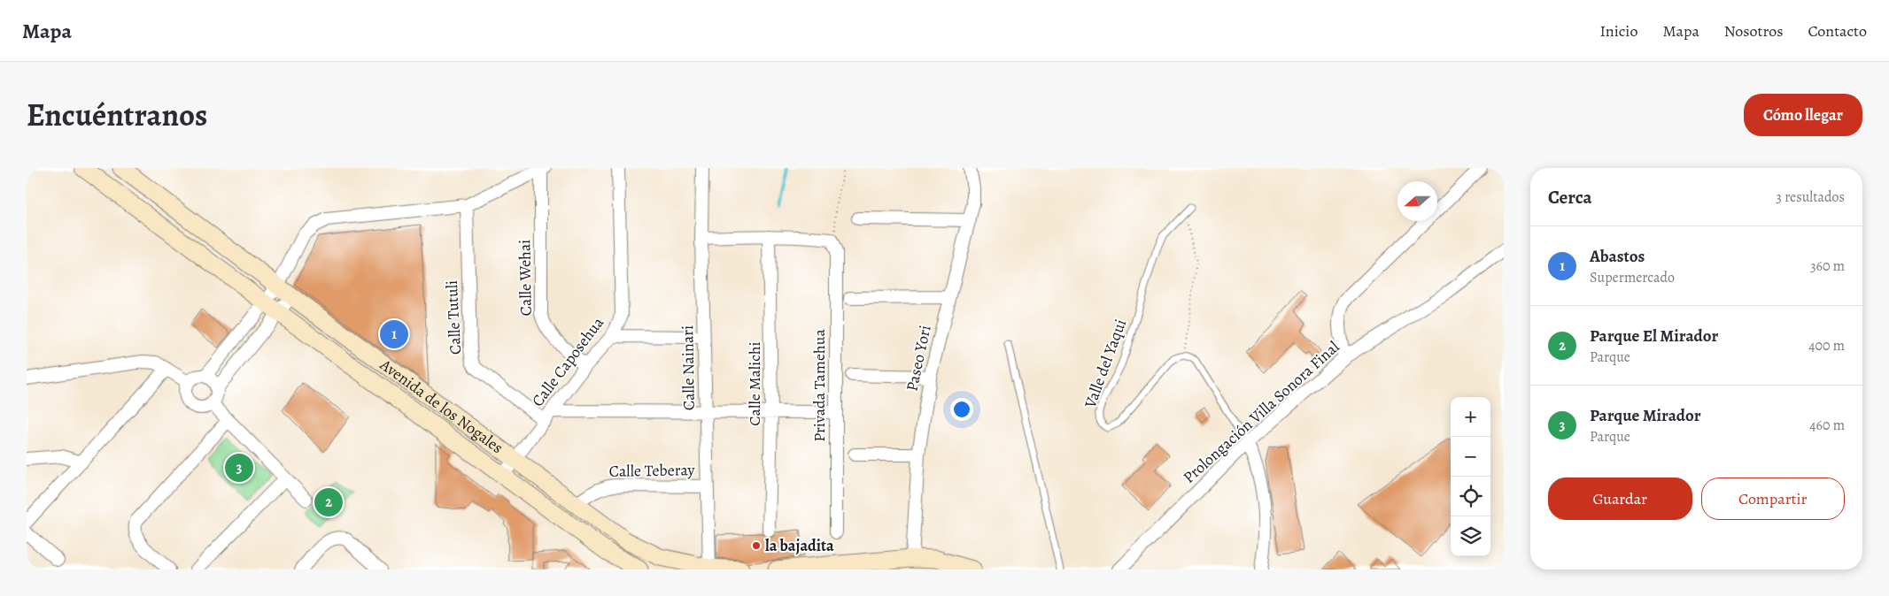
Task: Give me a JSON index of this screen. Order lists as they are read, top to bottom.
{
  "streets": {
    "main road": ["Avenida de los Nogales"],
    "street": [
      "Calle Wehai",
      "Calle Tutuli",
      "Paseo Yori",
      "Calle Caposehua",
      "Calle Nainari",
      "Calle Malichi",
      "Privada Tamehua",
      "Prolongación Villa Sonora Final",
      "Calle Teberay"
    ],
    "lane": ["Valle del Yaqui"]
  },
  "crossings": [
    ["Calle Wehai", "Calle Caposehua"],
    ["Calle Tutuli", "Calle Caposehua"],
    ["Calle Caposehua", "Avenida de los Nogales"],
    ["Calle Nainari", "Avenida de los Nogales"],
    ["Calle Nainari", "Calle Teberay"],
    ["Avenida de los Nogales", "Calle Teberay"]
  ],
  "places": ["la bajadita"],
  "north": "left",
  "page": {
    "header": "Mapa",
    "nav": [
      "Inicio",
      "Mapa",
      "Nosotros",
      "Contacto"
    ],
    "title": "Encuéntranos",
    "buttons": [
      "Cómo llegar",
      ["Guardar", "Compartir"]
    ],
    "heading": ["Cerca", "3 resultados"],
    "list": [
      {
        "mark": "1",
        "name": "Abastos",
        "note": "Supermercado",
        "value": "360 m"
      },
      {
        "mark": "2",
        "name": "Parque El Mirador",
        "note": "Parque",
        "value": "400 m"
      },
      {
        "mark": "3",
        "name": "Parque Mirador",
        "note": "Parque",
        "value": "460 m"
      }
    ],
    "pins": ["1", "3", "2"],
    "map_buttons": ["+", "−"]
  }
}
